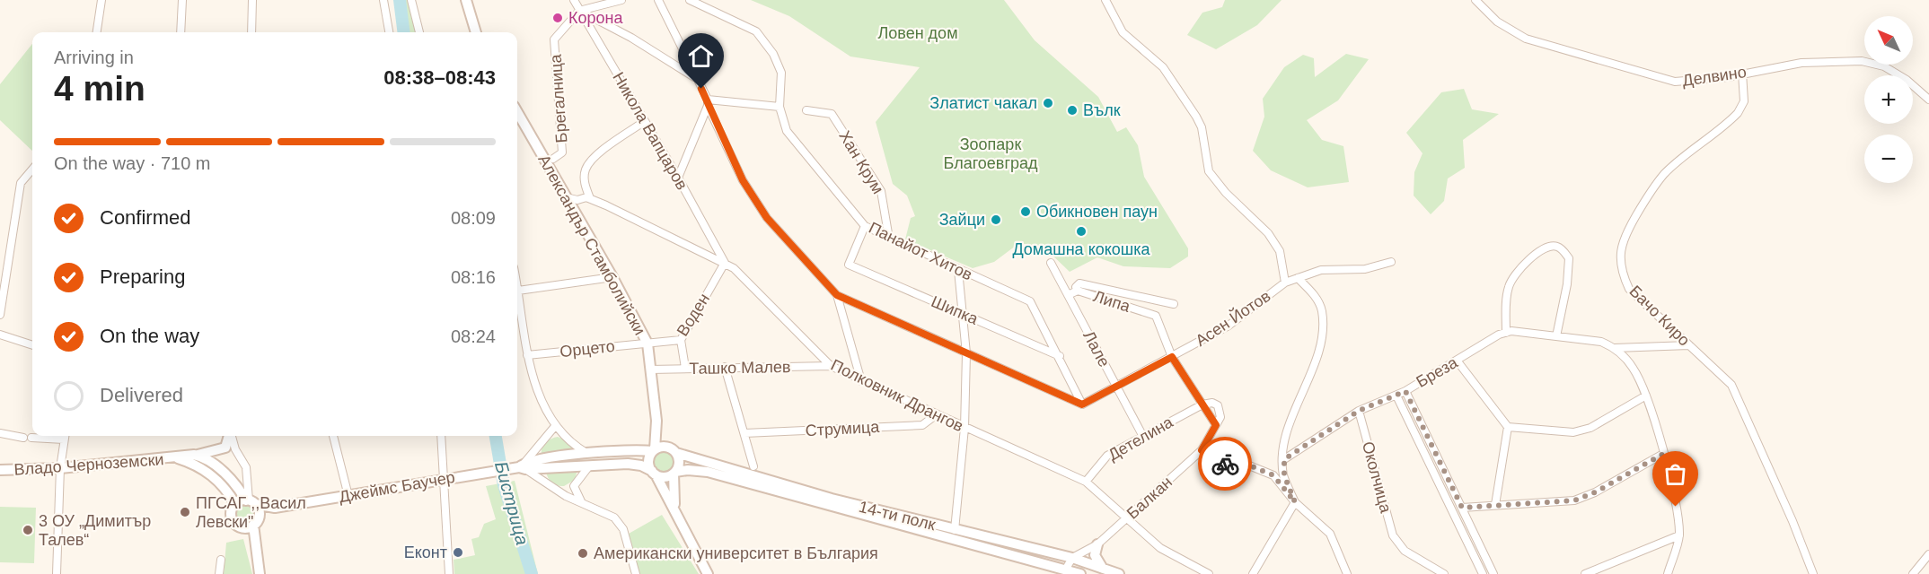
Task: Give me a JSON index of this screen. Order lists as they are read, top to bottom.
{
  "streets": {
    "street": [
      "Делвино",
      "Брегалница",
      "Никола Вапцаров",
      "Хан Крум",
      "Александър Стамболийски",
      "Панайот Хитов",
      "Липа",
      "Шипка",
      "Воден",
      "Бачо Киро",
      "Асен Йотов",
      "Орцето",
      "Лале",
      "Ташко Малев",
      "Бреза",
      "Полковник Дрангов",
      "Струмица",
      "Детелина",
      "Владо Черноземски",
      "Околчица",
      "Джеймс Баучер",
      "Балкан",
      "14-ти полк"
    ]
  },
  "crossings": [
    ["Делвино", "Бачо Киро"],
    ["Брегалница", "Никола Вапцаров"],
    ["Никола Вапцаров", "Воден"],
    ["Никола Вапцаров", "Полковник Дрангов"],
    ["Хан Крум", "Панайот Хитов"],
    ["Александър Стамболийски", "Воден"],
    ["Александър Стамболийски", "Орцето"],
    ["Александър Стамболийски", "Ташко Малев"],
    ["Александър Стамболийски", "Полковник Дрангов"],
    ["Александър Стамболийски", "Джеймс Баучер"],
    ["Александър Стамболийски", "14-ти полк"],
    ["Панайот Хитов", "Шипка"],
    ["Панайот Хитов", "Асен Йотов"],
    ["Липа", "Асен Йотов"],
    ["Липа", "Лале"],
    ["Воден", "Орцето"],
    ["Воден", "Полковник Дрангов"],
    ["Асен Йотов", "Лале"],
    ["Лале", "Детелина"],
    ["Ташко Малев", "Полковник Дрангов"],
    ["Бреза", "Околчица"],
    ["Полковник Дрангов", "Струмица"],
    ["Полковник Дрангов", "Детелина"],
    ["Полковник Дрангов", "Балкан"],
    ["Джеймс Баучер", "14-ти полк"],
    ["Балкан", "14-ти полк"]
  ],
  "water": ["Бистрица"],
  "parks": ["Ловен дом", "Зоопарк Благоевград"],
  "places": [
    "Корона",
    "Златист чакал",
    "Вълк",
    "Обикновен паун",
    "Зайци",
    "Домашна кокошка",
    "ПГСАГ ,,Васил Левски\"",
    "3 ОУ „Димитър Талев“",
    "Еконт",
    "Американски университет в България"
  ],
  "north": "top left",
  "page": {
    "map_buttons": ["+", "−"],
    "heading": ["4 min", "Arriving in", "08:38–08:43"],
    "bar": "On the way · 710 m",
    "list": [
      ["Confirmed", "08:09"],
      ["Preparing", "08:16"],
      ["On the way", "08:24"],
      "Delivered"
    ]
  }
}
